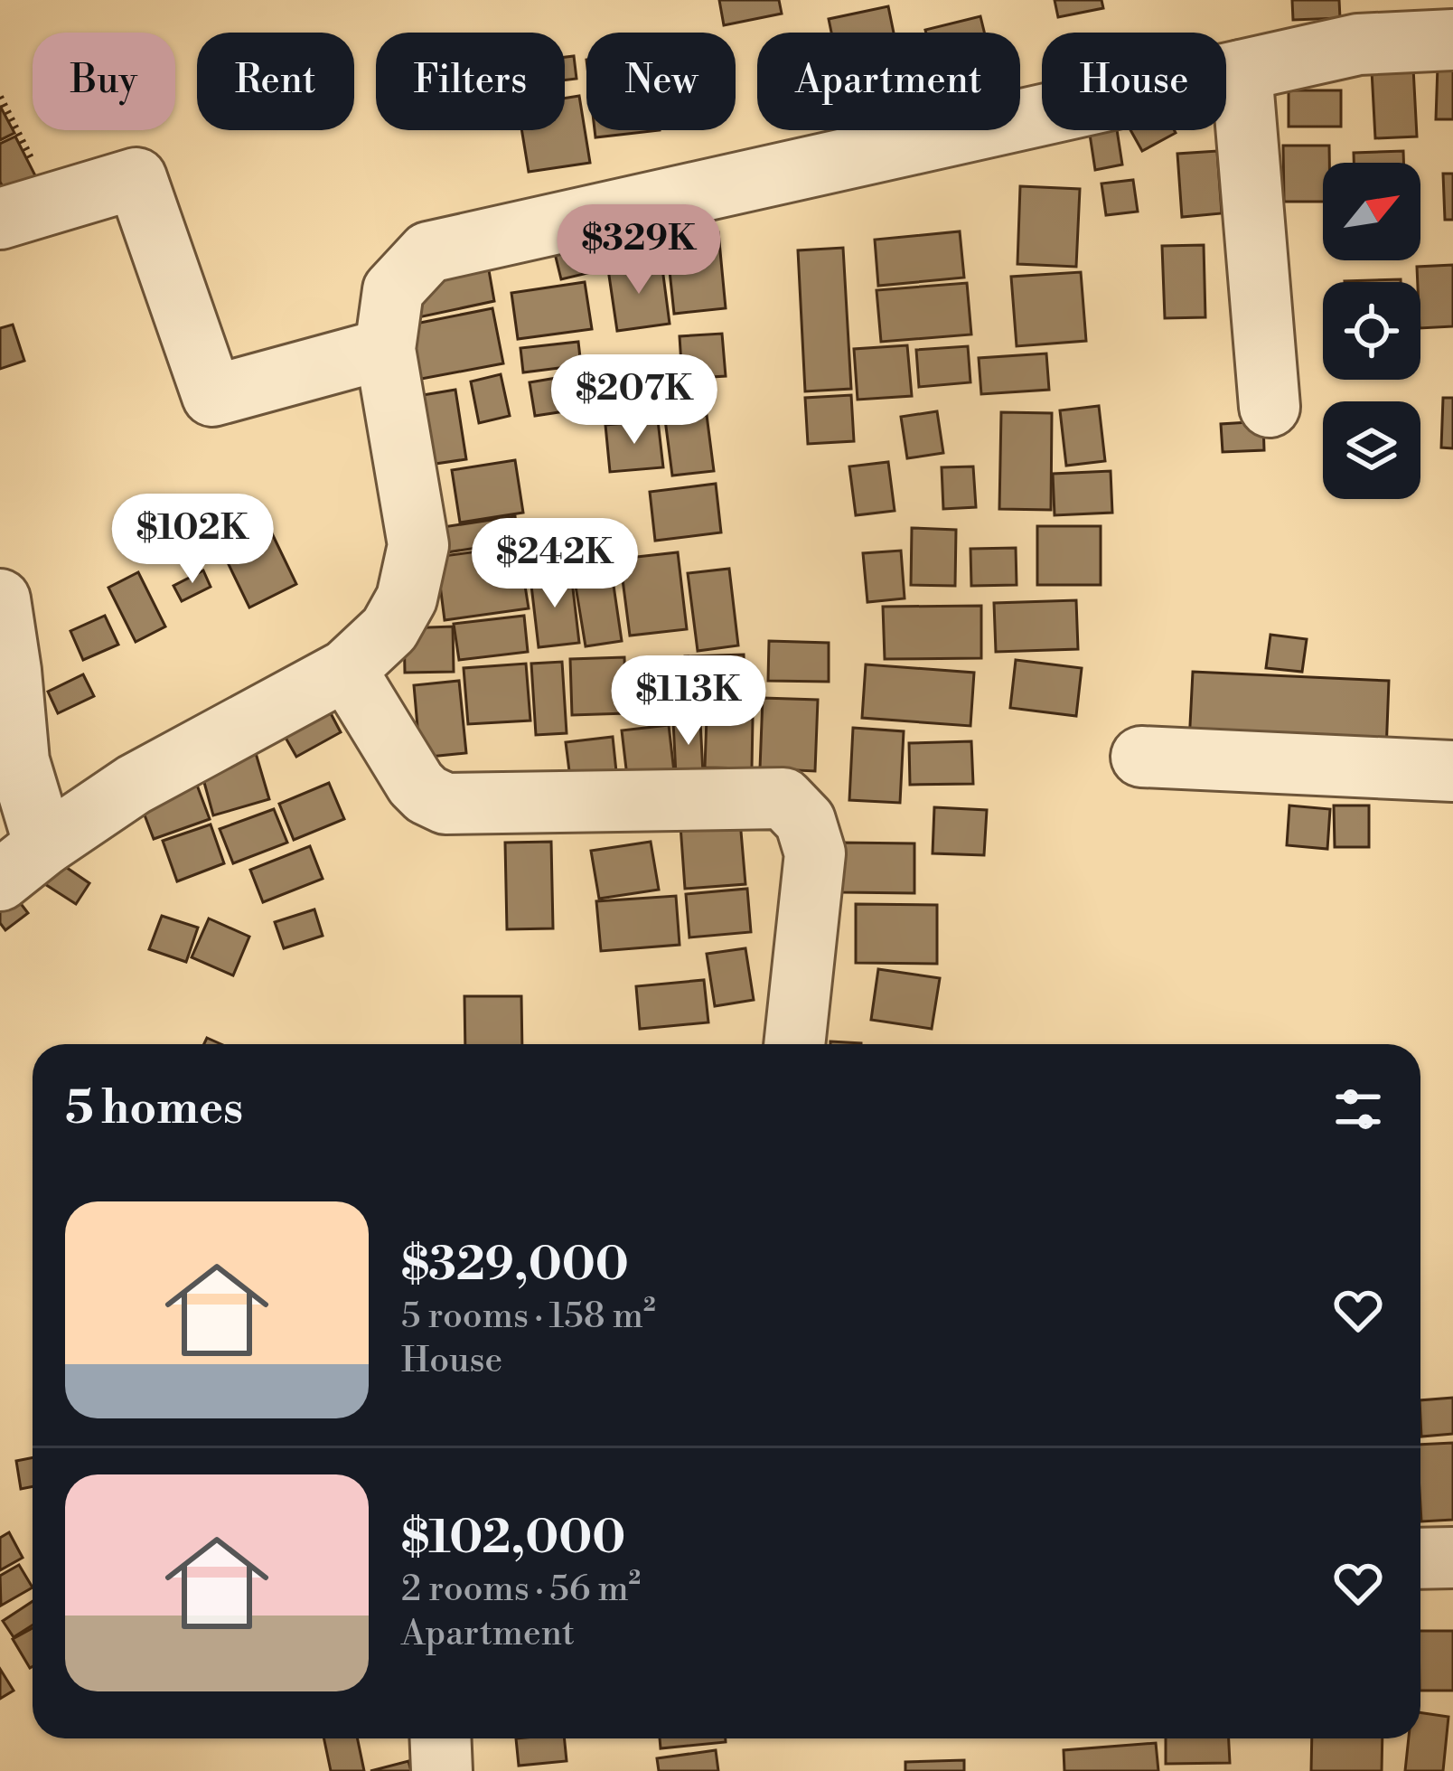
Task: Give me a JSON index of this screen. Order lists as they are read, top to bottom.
{
  "north": "top right",
  "page": {
    "chip": [
      "Buy",
      "Rent",
      "Filters",
      "New",
      "Apartment",
      "House"
    ],
    "price": [
      "$329K",
      "$207K",
      "$102K",
      "$242K",
      "$113K"
    ],
    "heading": "5 homes",
    "list": [
      {
        "name": "$329,000",
        "note": "5 rooms · 158 m² · House"
      },
      {
        "name": "$102,000",
        "note": "2 rooms · 56 m² · Apartment"
      }
    ]
  }
}
